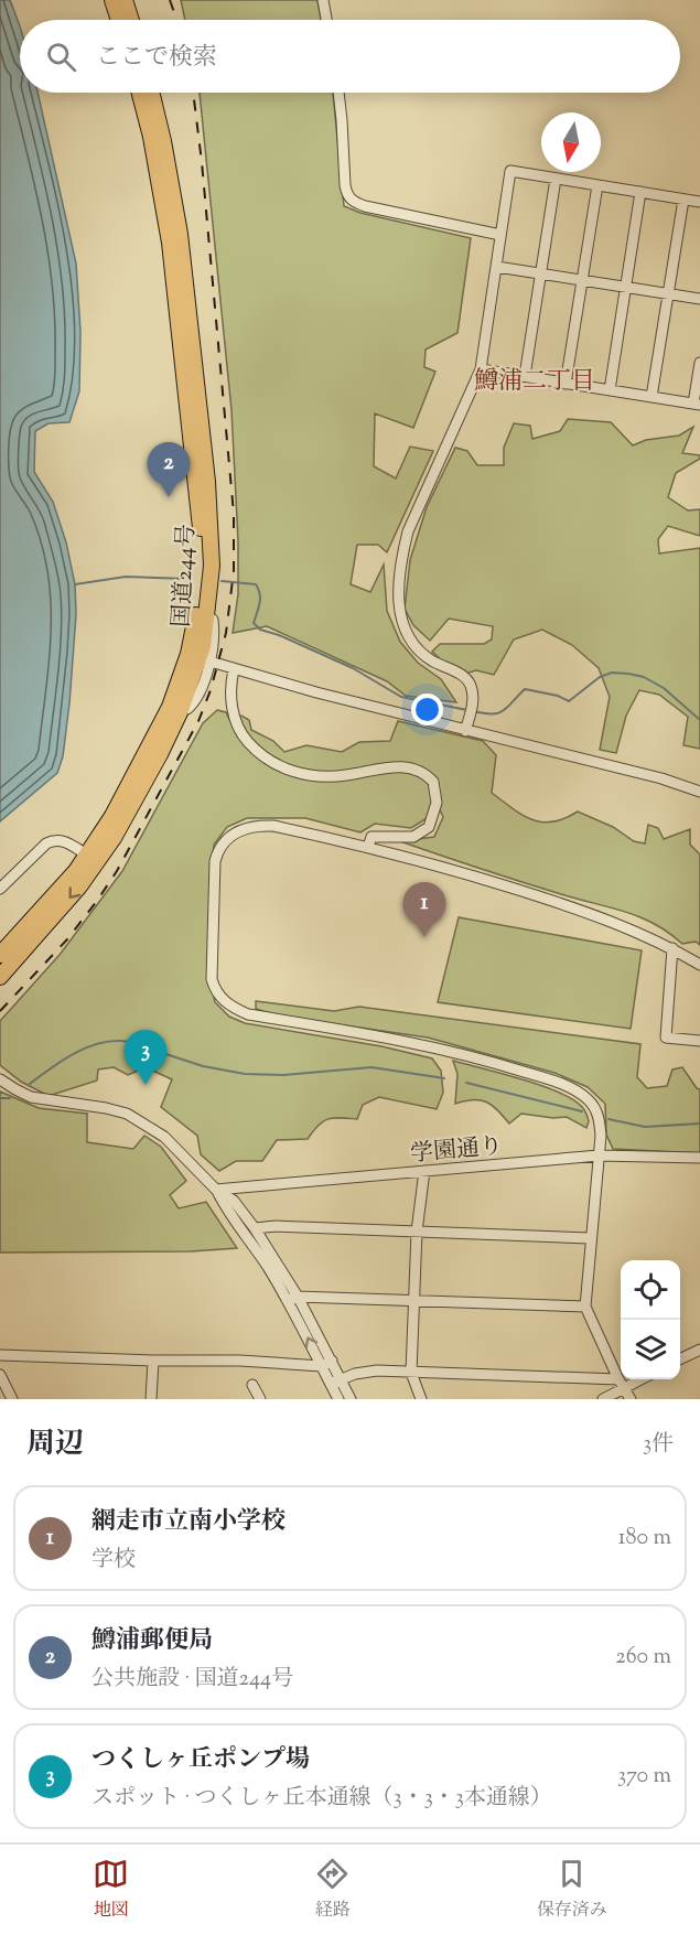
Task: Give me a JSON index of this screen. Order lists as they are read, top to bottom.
{
  "streets": {
    "highway": ["国道244号"],
    "street": ["学園通り"]
  },
  "districts": ["鱒浦二丁目"],
  "north": "bottom",
  "page": {
    "search": "ここで検索",
    "pins": ["2", "1", "3"],
    "heading": ["周辺", "3件"],
    "list": [
      {
        "mark": "1",
        "name": "網走市立南小学校",
        "note": "学校",
        "value": "180 m"
      },
      {
        "mark": "2",
        "name": "鱒浦郵便局",
        "note": "公共施設 · 国道244号",
        "value": "260 m"
      },
      {
        "mark": "3",
        "name": "つくしヶ丘ポンプ場",
        "note": "スポット · つくしヶ丘本通線（3・3・3本通線）",
        "value": "370 m"
      }
    ],
    "nav": ["地図", "経路", "保存済み"]
  }
}
